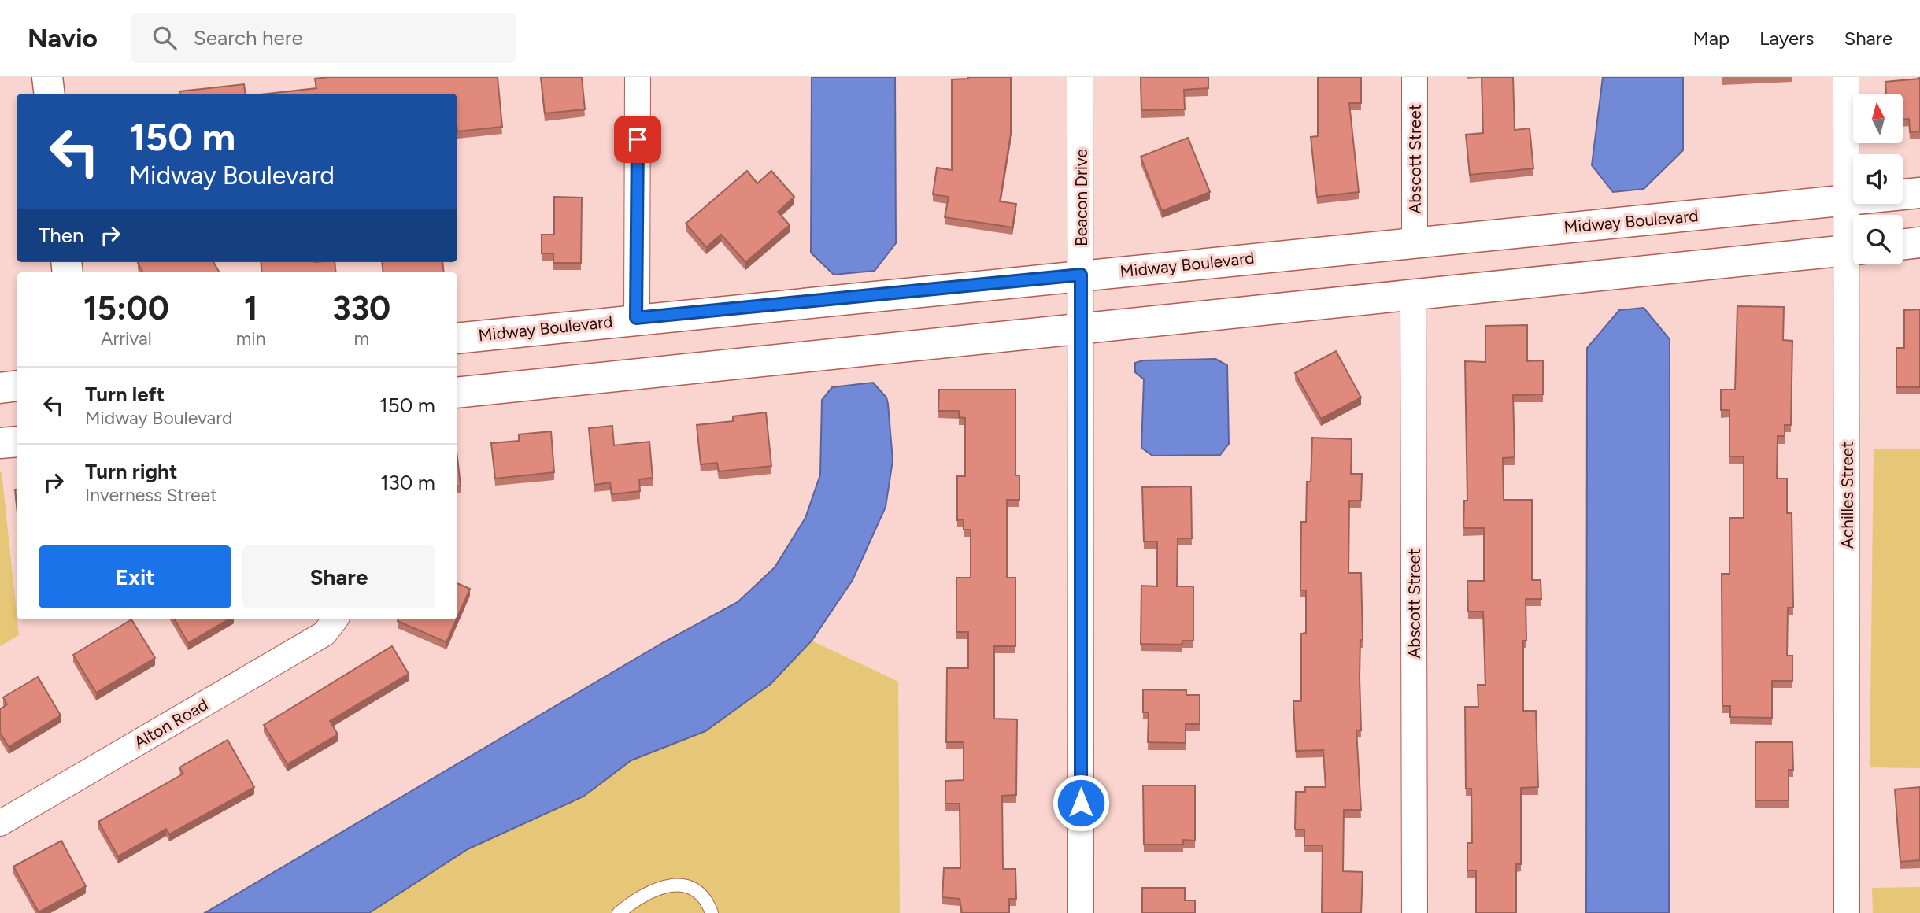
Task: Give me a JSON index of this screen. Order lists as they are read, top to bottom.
{
  "streets": {
    "street": [
      "Abscott Street",
      "Beacon Drive",
      "Midway Boulevard",
      "Achilles Street",
      "Alton Road"
    ]
  },
  "crossings": [
    ["Abscott Street", "Midway Boulevard"],
    ["Beacon Drive", "Midway Boulevard"],
    ["Midway Boulevard", "Achilles Street"]
  ],
  "north": "top",
  "page": {
    "header": "Navio",
    "search": "Search here",
    "nav": ["Map", "Layers", "Share"],
    "turn": ["150 m", "Midway Boulevard"],
    "then": "Then",
    "eta": [
      "15:00",
      "Arrival",
      "1",
      "min",
      "330",
      "m"
    ],
    "list": [
      {
        "name": "Turn left",
        "note": "Midway Boulevard",
        "value": "150 m"
      },
      {
        "name": "Turn right",
        "note": "Inverness Street",
        "value": "130 m"
      }
    ],
    "buttons": ["Exit", "Share"]
  }
}
